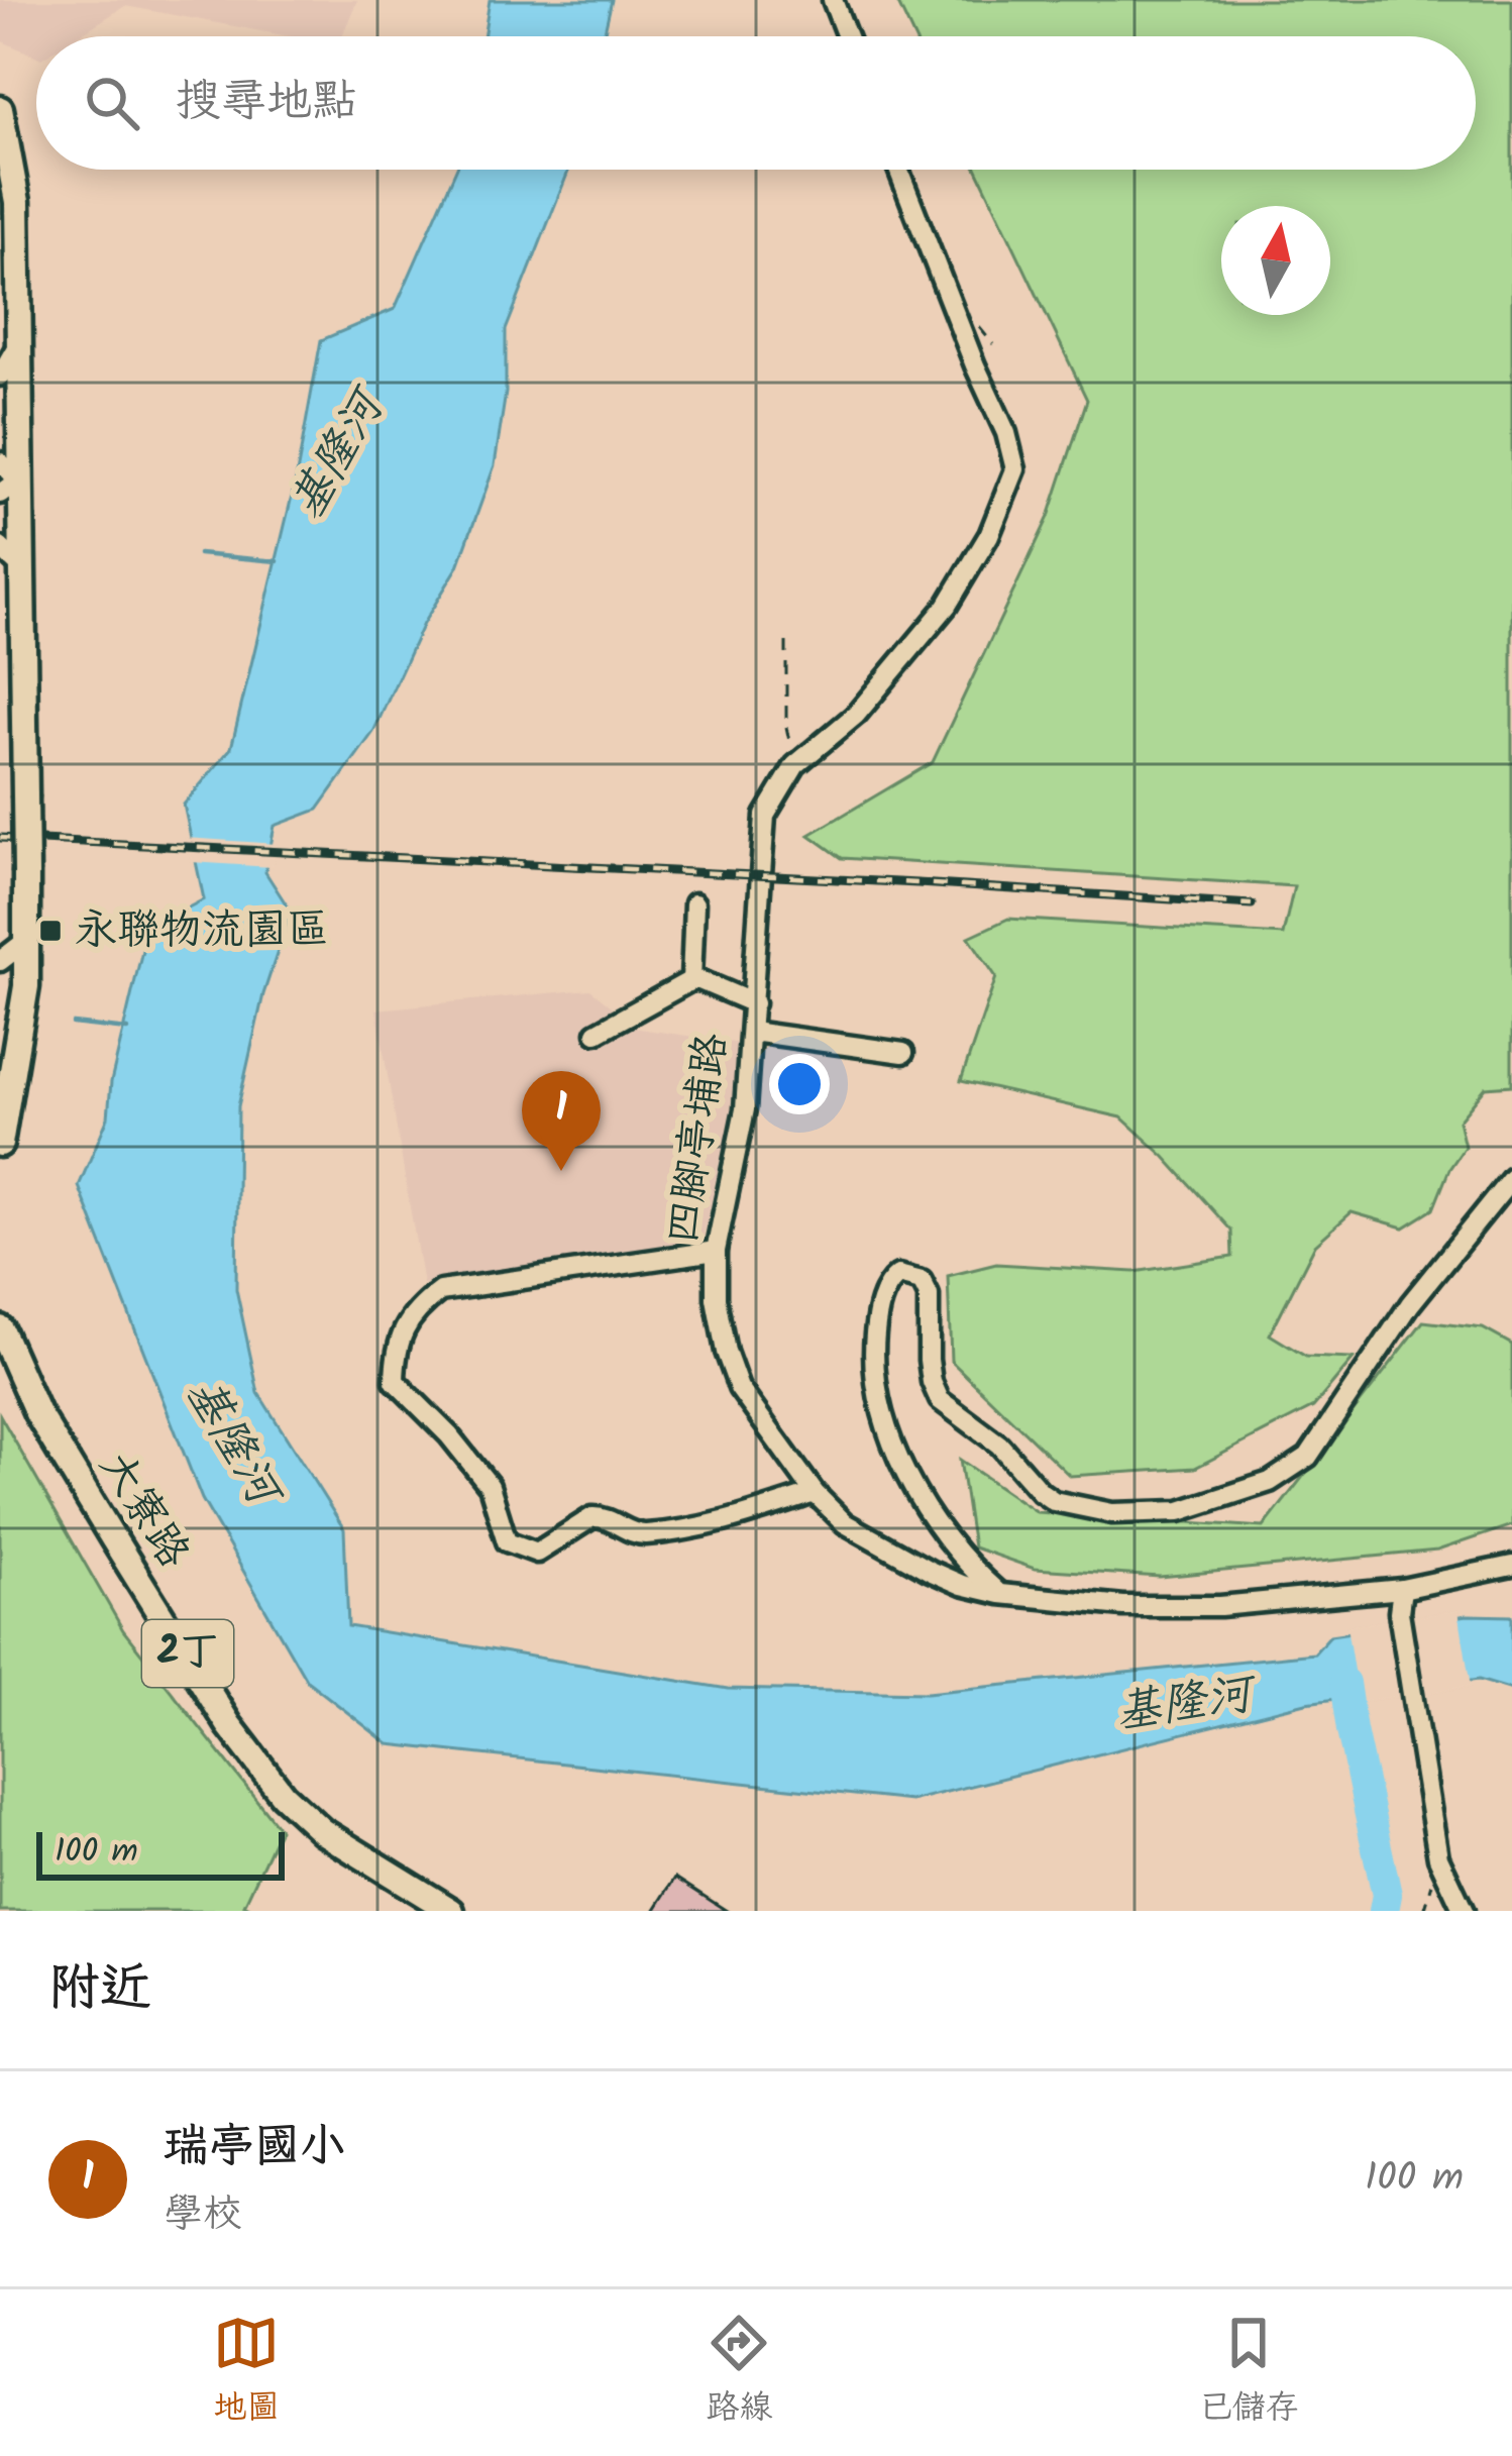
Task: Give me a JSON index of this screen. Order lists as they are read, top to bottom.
{
  "streets": {
    "main road": ["大寮路", "2丁"],
    "street": ["四腳亭埔路"]
  },
  "water": ["基隆河"],
  "places": {
    "transit": ["永聯物流園區"]
  },
  "scale_bar": "100 m",
  "north": "top",
  "page": {
    "search": "搜尋地點",
    "pins": "1",
    "scale": "100 m",
    "heading": "附近",
    "list": [
      {
        "mark": "1",
        "name": "瑞亭國小",
        "note": "學校",
        "value": "100 m"
      }
    ],
    "nav": ["地圖", "路線", "已儲存"]
  }
}
